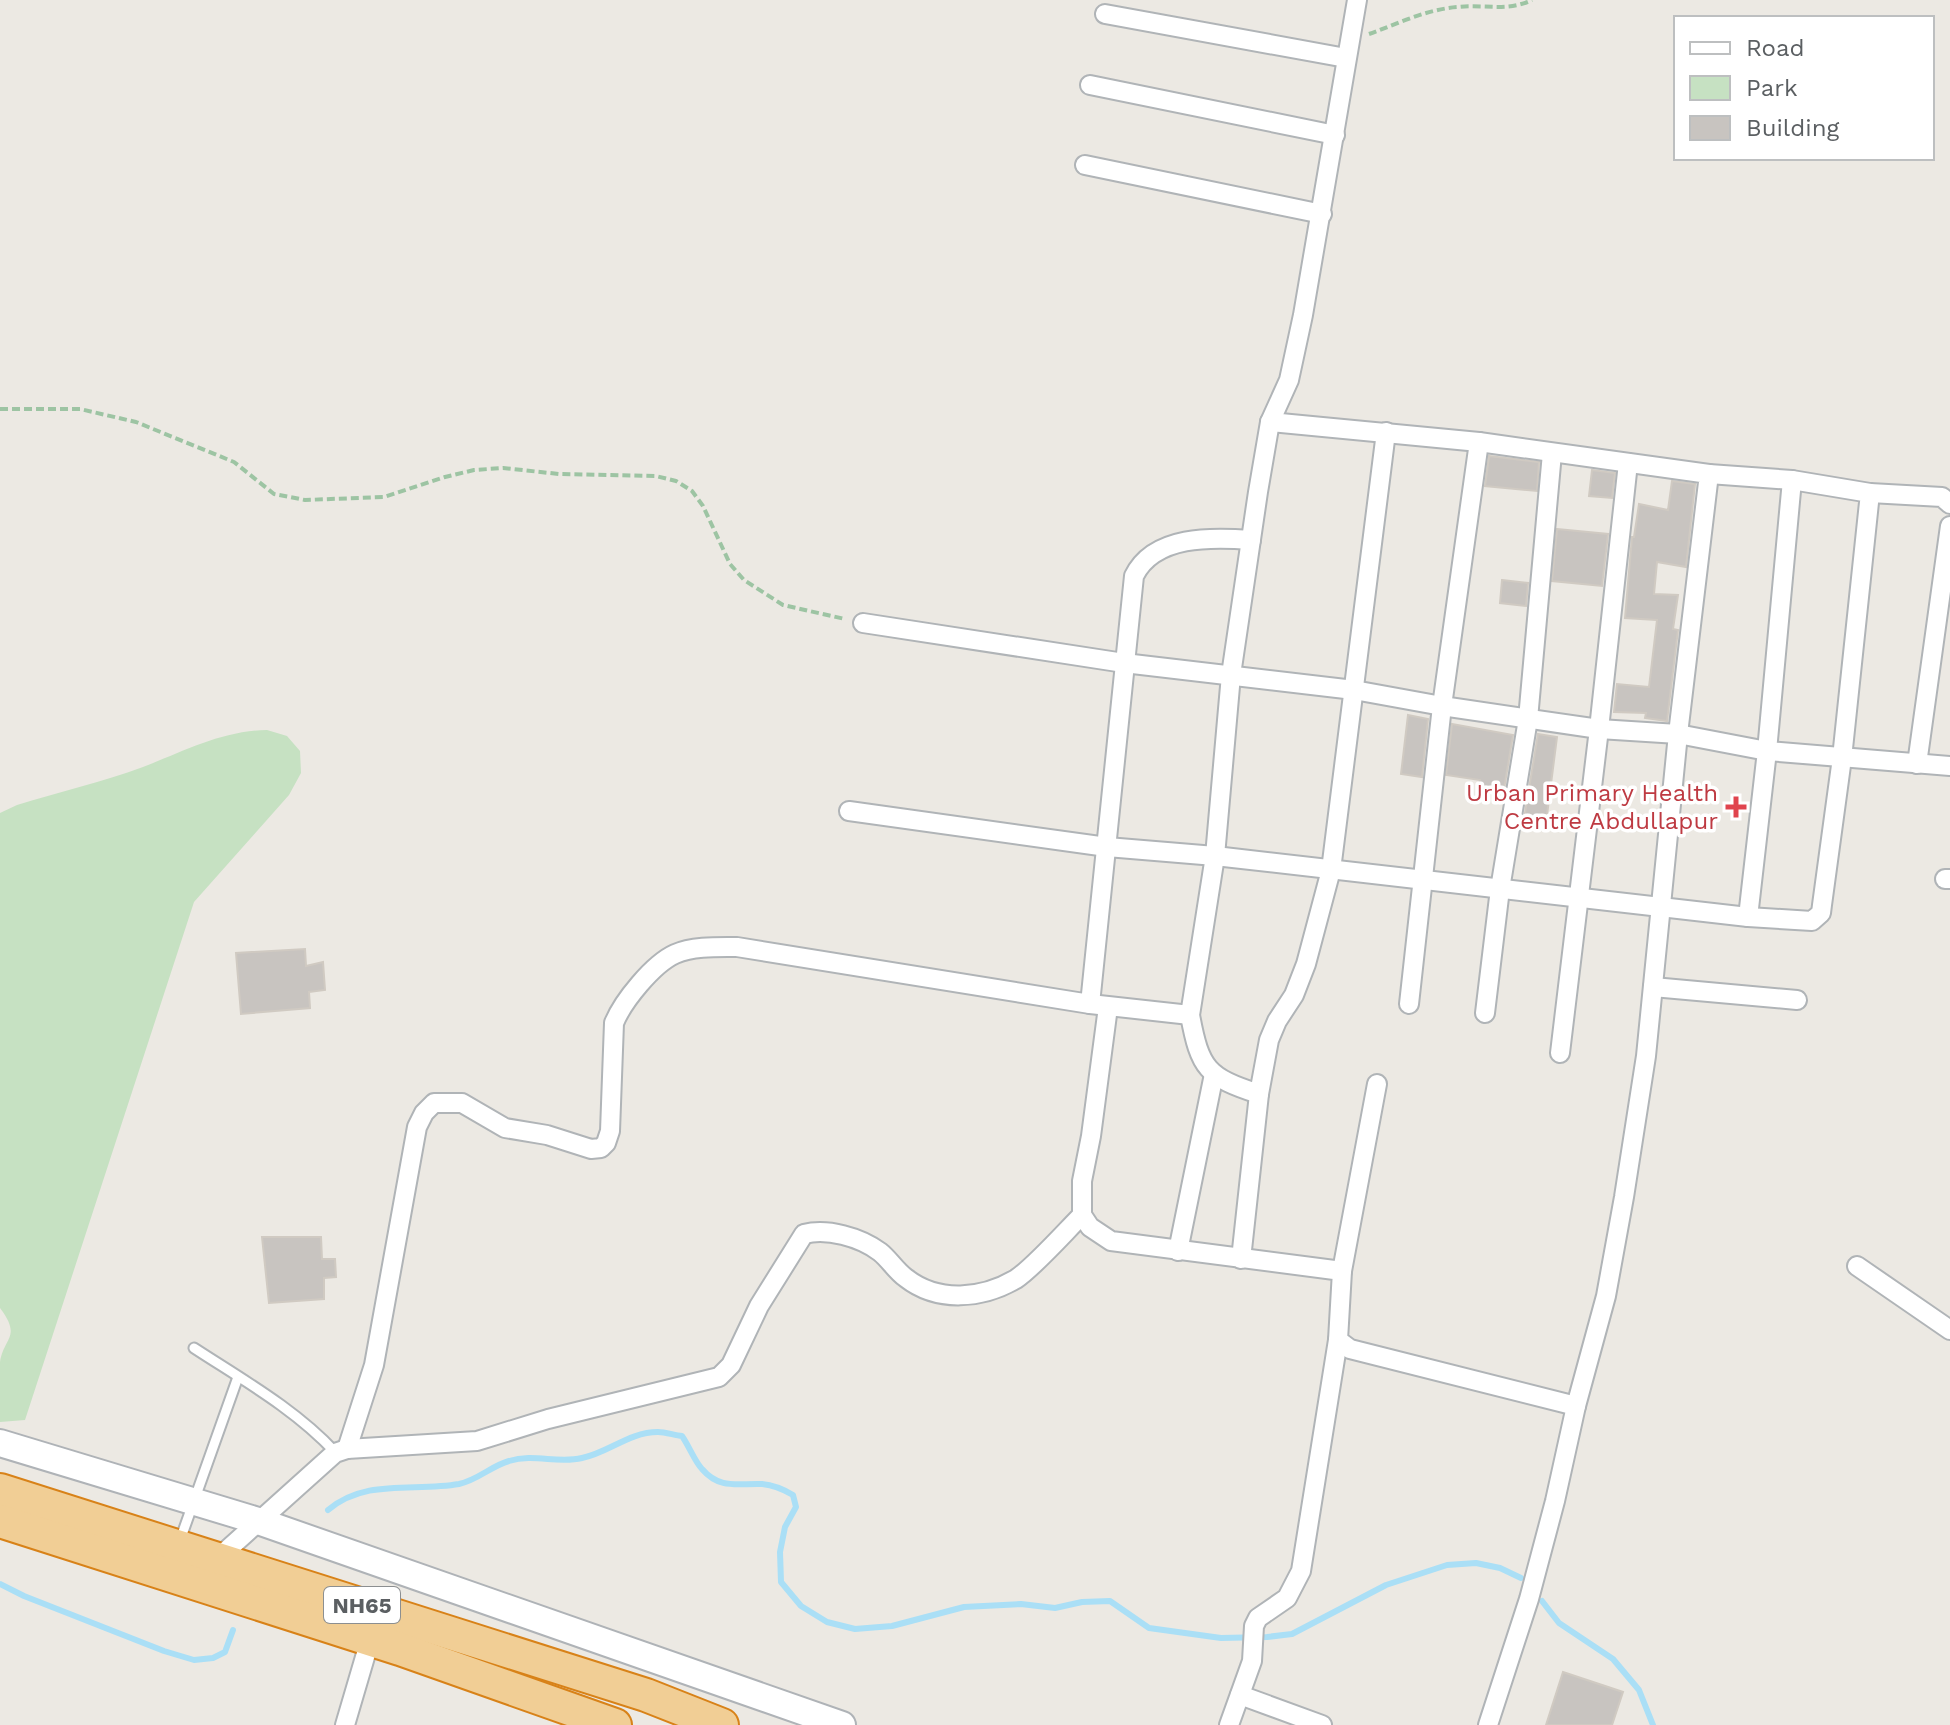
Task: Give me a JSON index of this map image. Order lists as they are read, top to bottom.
{
  "streets": {
    "highway": ["NH65"]
  },
  "places": {
    "health": ["Urban Primary Health Centre Abdullapur"]
  },
  "legend": ["Road", "Park", "Building"]
}
